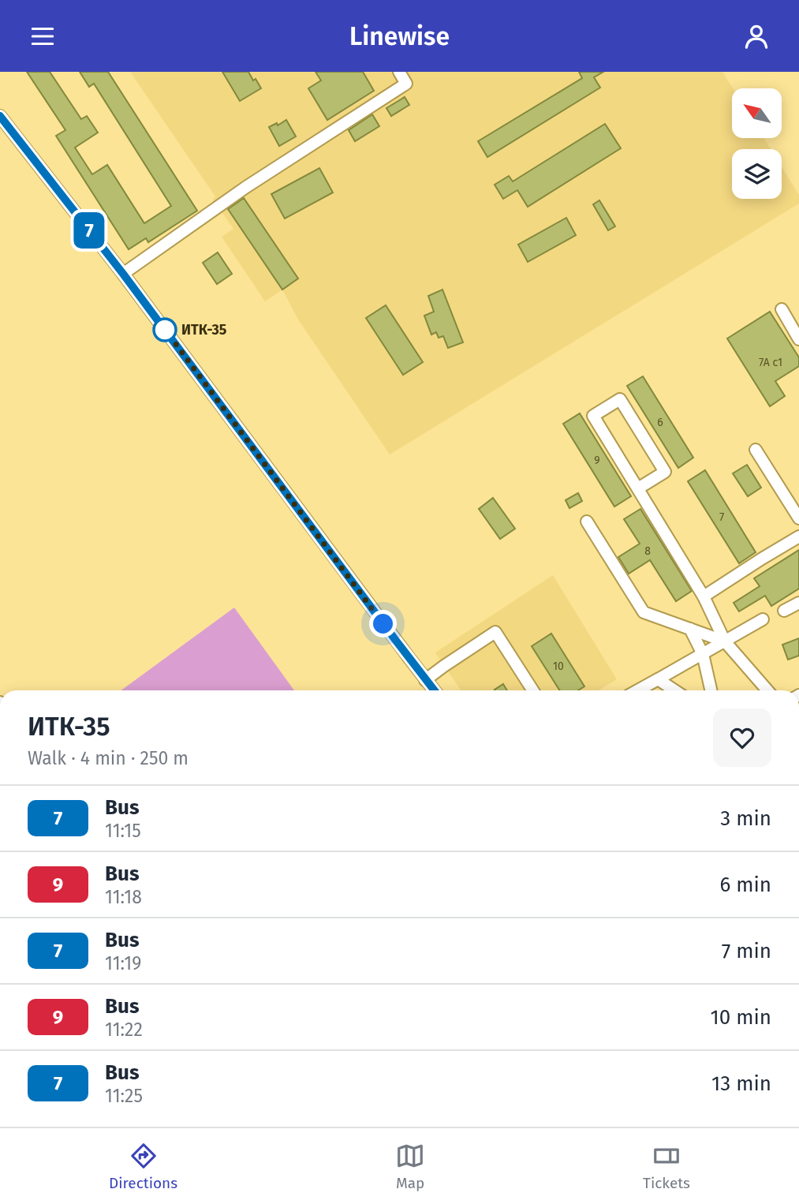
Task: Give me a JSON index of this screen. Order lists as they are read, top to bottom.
{
  "places": ["ИТК-35"],
  "lines": ["bus line 7"],
  "house_numbers": [
    "7А с1",
    "6",
    "9",
    "7",
    "8",
    "10"
  ],
  "north": "top left",
  "page": {
    "header": "Linewise",
    "on_map": "7",
    "heading": ["ИТК-35", "Walk · 4 min · 250 m"],
    "list": [
      {
        "mark": "7",
        "name": "Bus",
        "note": "11:15",
        "value": "3 min"
      },
      {
        "mark": "9",
        "name": "Bus",
        "note": "11:18",
        "value": "6 min"
      },
      {
        "mark": "7",
        "name": "Bus",
        "note": "11:19",
        "value": "7 min"
      },
      {
        "mark": "9",
        "name": "Bus",
        "note": "11:22",
        "value": "10 min"
      },
      {
        "mark": "7",
        "name": "Bus",
        "note": "11:25",
        "value": "13 min"
      }
    ],
    "tabs": ["Directions", "Map", "Tickets"]
  }
}
